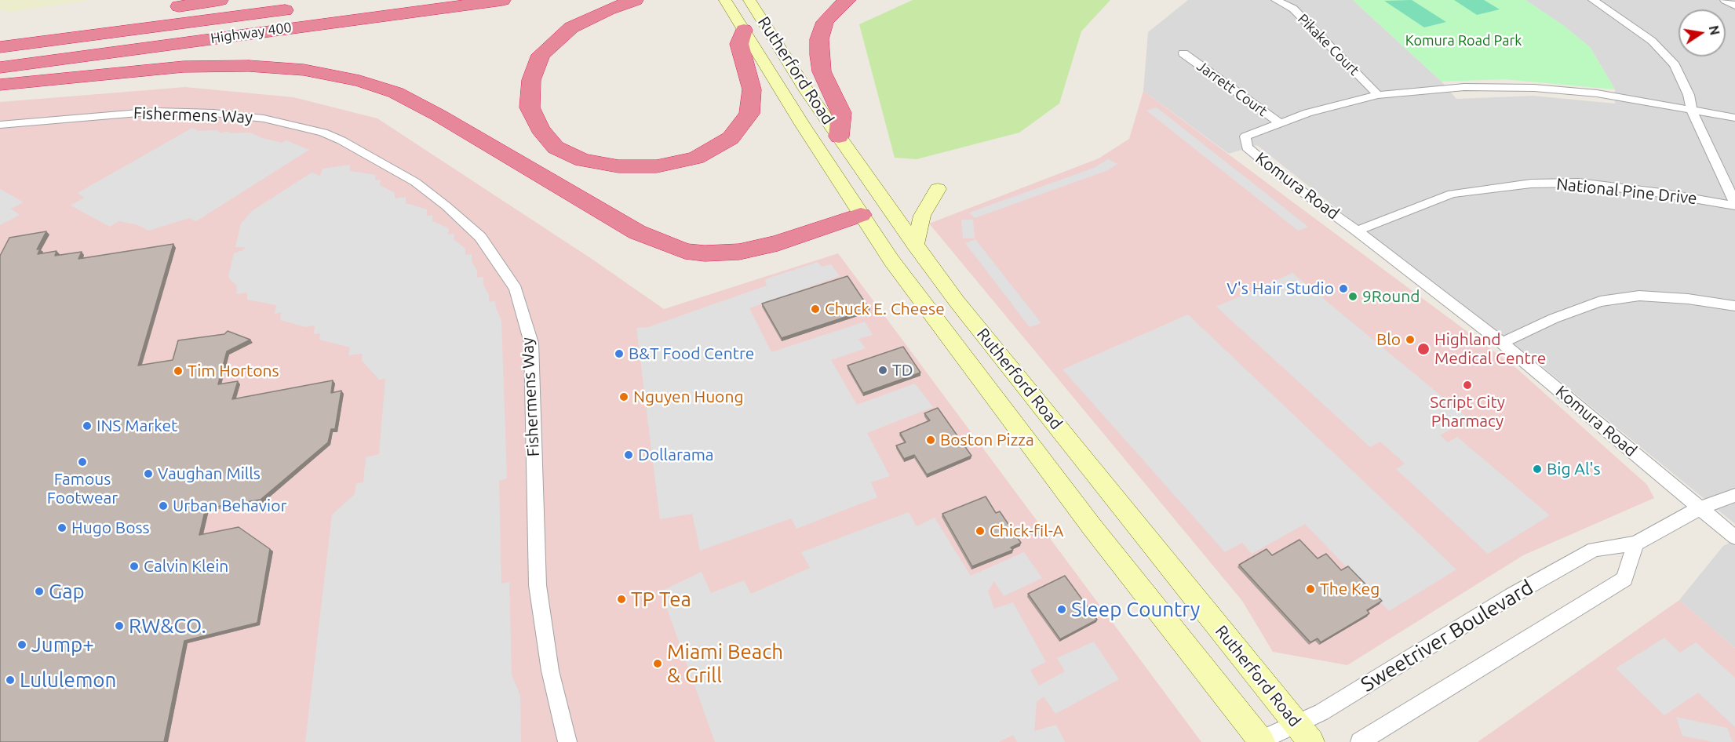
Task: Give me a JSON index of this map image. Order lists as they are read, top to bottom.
{
  "streets": {
    "highway": ["Highway 400"],
    "main road": ["Rutherford Road"],
    "street": [
      "Pikake Court",
      "Jarrett Court",
      "Fishermens Way",
      "Komura Road",
      "National Pine Drive",
      "Sweetriver Boulevard"
    ]
  },
  "crossings": [
    ["Pikake Court", "Komura Road"],
    ["Rutherford Road", "Sweetriver Boulevard"],
    ["Jarrett Court", "Komura Road"],
    ["Komura Road", "National Pine Drive"],
    ["Komura Road", "Sweetriver Boulevard"]
  ],
  "parks": ["Komura Road Park"],
  "places": [
    "V's Hair Studio",
    "9Round",
    "Chuck E. Cheese",
    "Blo",
    "Highland Medical Centre",
    "B&T Food Centre",
    "TD",
    "Tim Hortons",
    "Script City Pharmacy",
    "Nguyen Huong",
    "INS Market",
    "Boston Pizza",
    "Dollarama",
    "Famous Footwear",
    "Big Al's",
    "Vaughan Mills",
    "Urban Behavior",
    "Hugo Boss",
    "Chick-fil-A",
    "Calvin Klein",
    "The Keg",
    "Gap",
    "TP Tea",
    "Sleep Country",
    "RW&CO.",
    "Jump+",
    "Miami Beach & Grill",
    "Lululemon"
  ],
  "north": "right"
}
